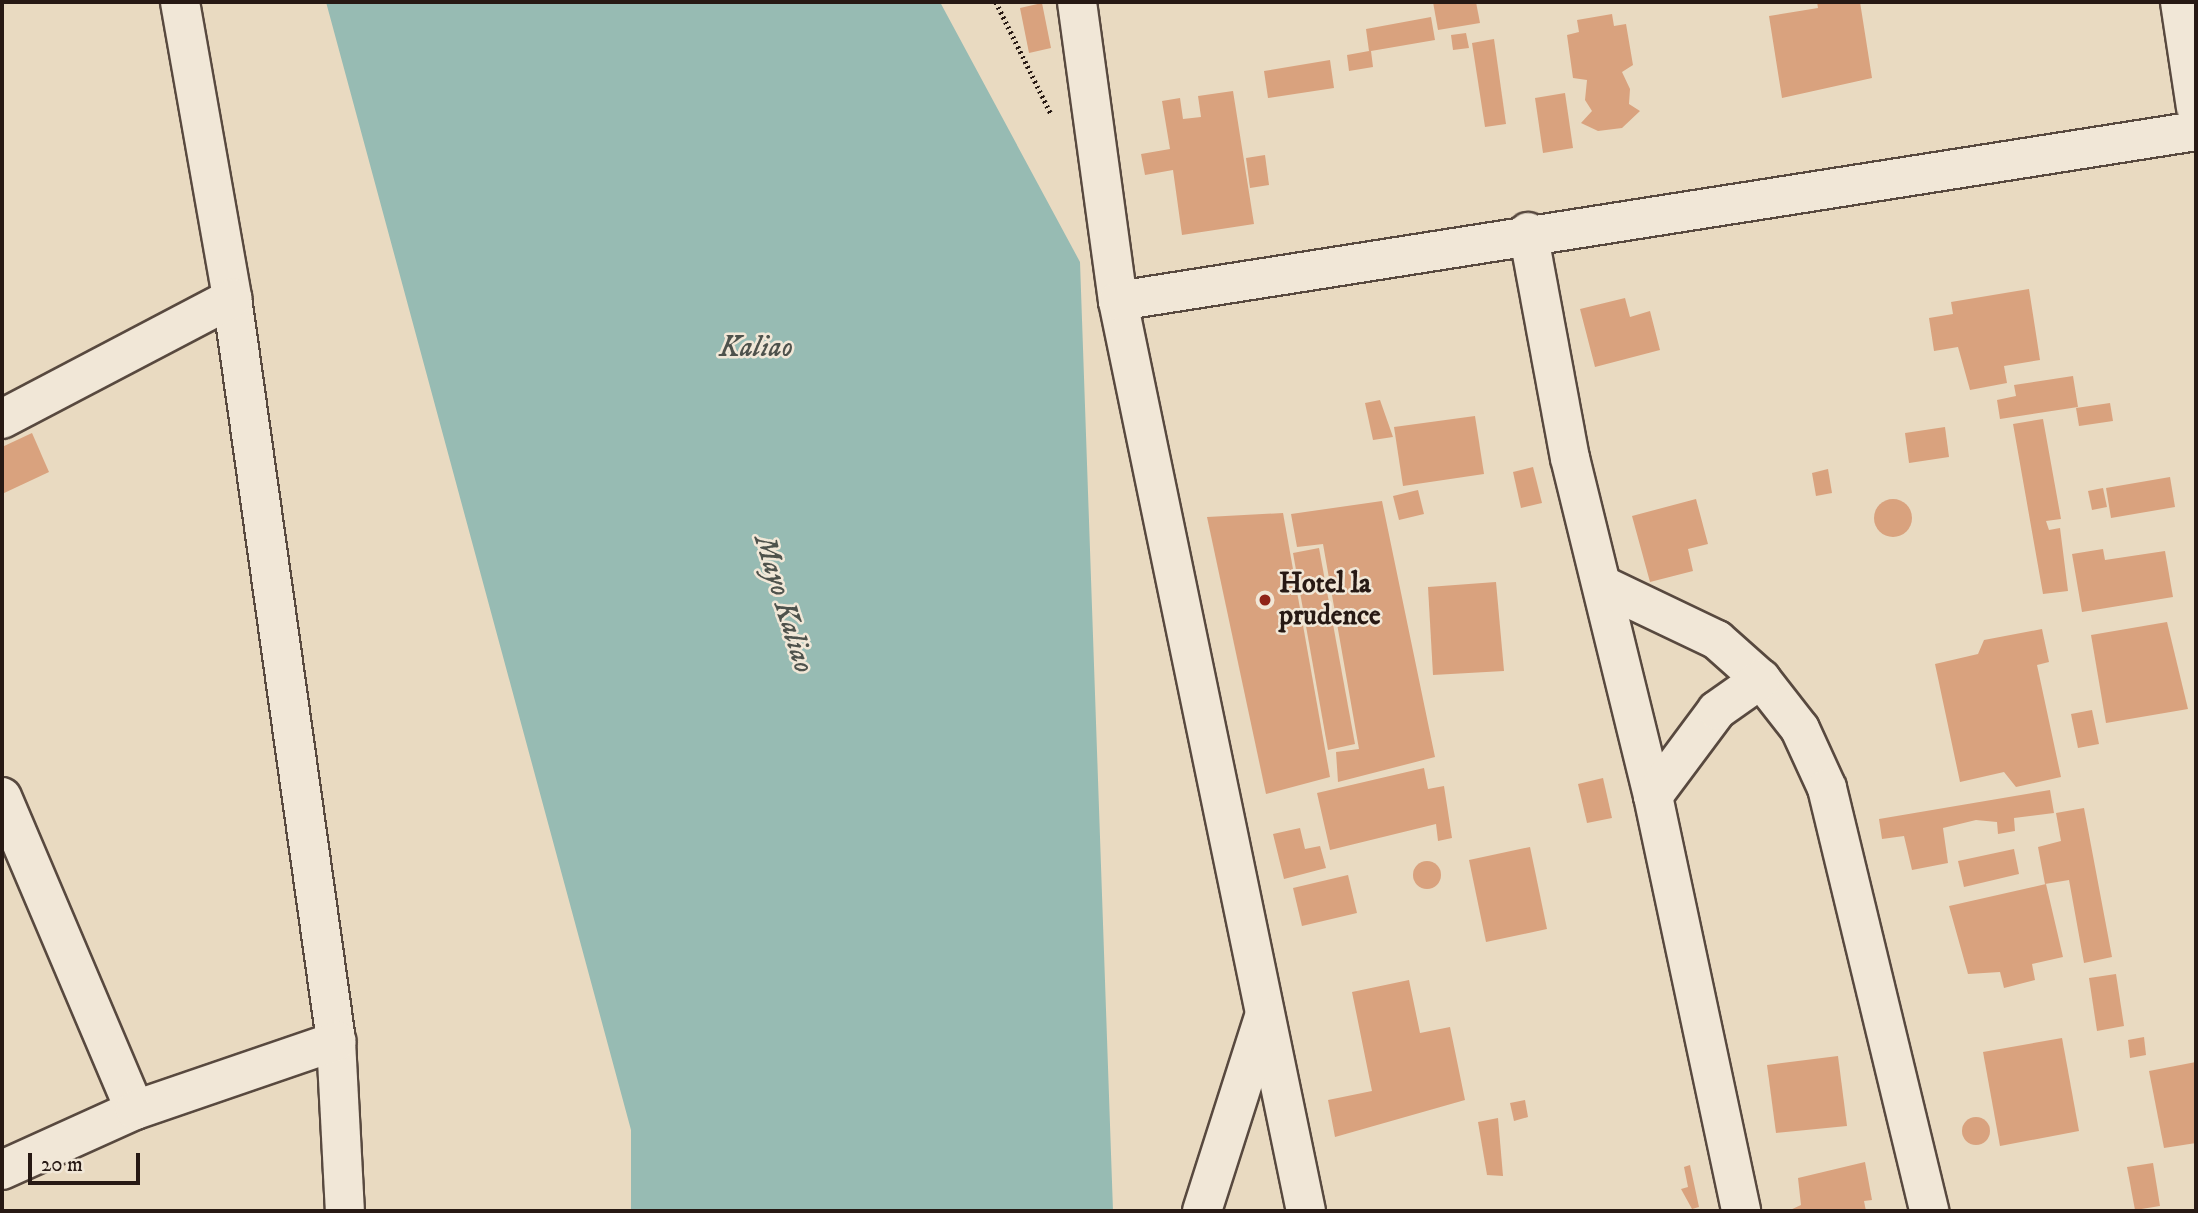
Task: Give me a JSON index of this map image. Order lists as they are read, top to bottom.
{
  "water": ["Kaliao", "Mayo Kaliao"],
  "places": ["Hotel la prudence"],
  "scale_bar": "20 m"
}
